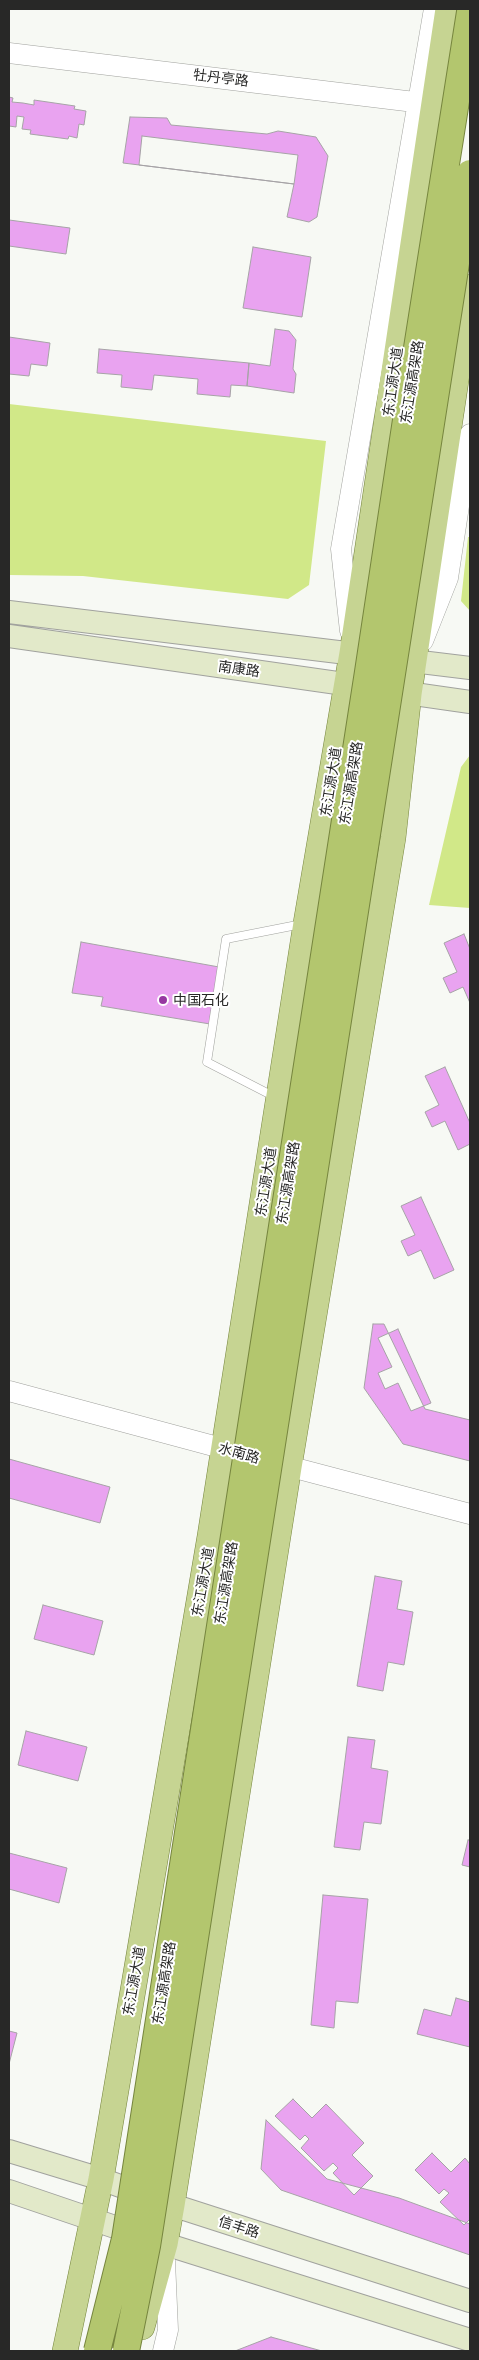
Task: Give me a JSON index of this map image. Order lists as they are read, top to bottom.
{
  "streets": {
    "highway": ["东江源高架路"],
    "main road": ["东江源大道", "南康路", "信丰路"],
    "street": ["牡丹亭路", "水南路"]
  },
  "crossings": [
    ["牡丹亭路", "东江源大道"],
    ["东江源大道", "南康路"],
    ["东江源大道", "水南路"],
    ["东江源大道", "信丰路"]
  ],
  "places": ["中国石化"]
}
